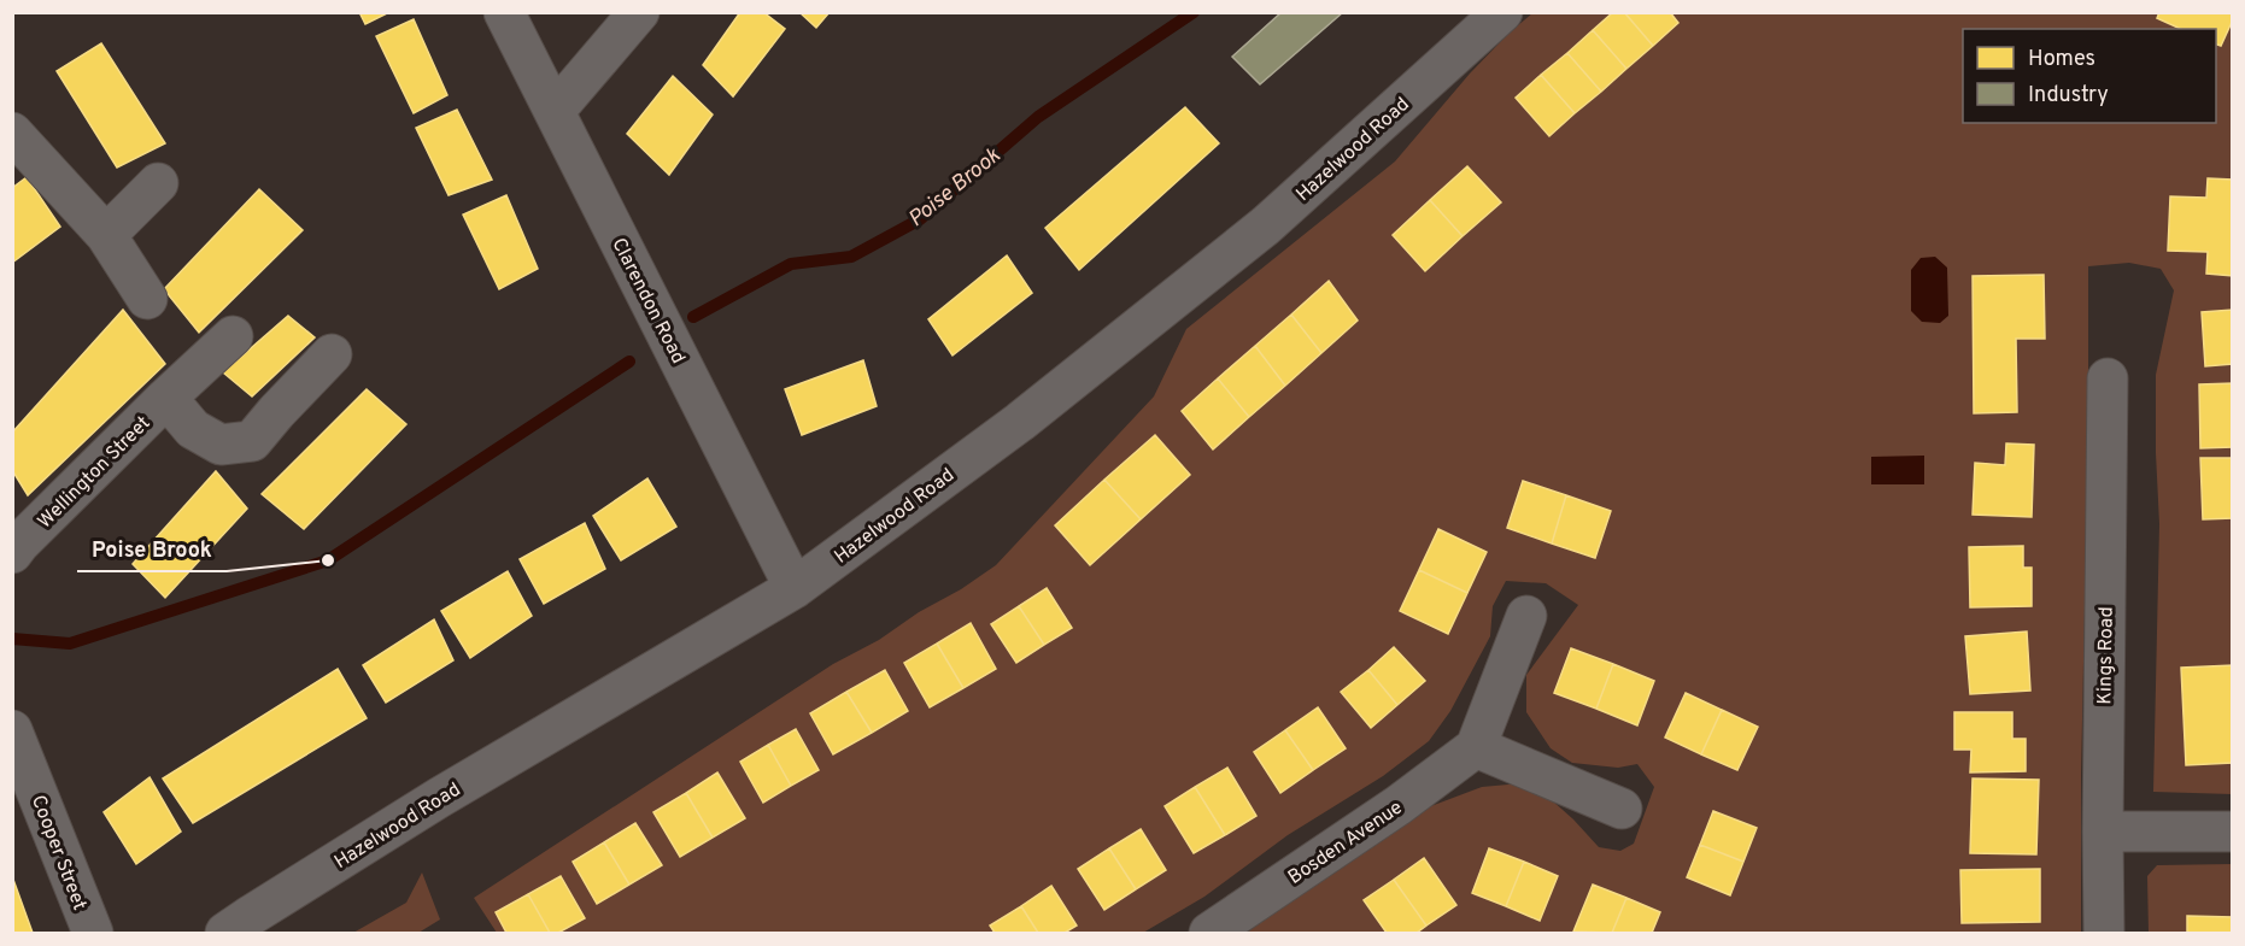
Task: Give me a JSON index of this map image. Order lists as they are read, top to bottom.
{
  "streets": {
    "street": [
      "Hazelwood Road",
      "Clarendon Road",
      "Wellington Street",
      "Kings Road",
      "Bosden Avenue",
      "Cooper Street"
    ]
  },
  "crossings": [
    ["Hazelwood Road", "Clarendon Road"]
  ],
  "water": ["Poise Brook"],
  "places": ["Poise Brook"],
  "legend": ["Homes", "Industry"]
}
